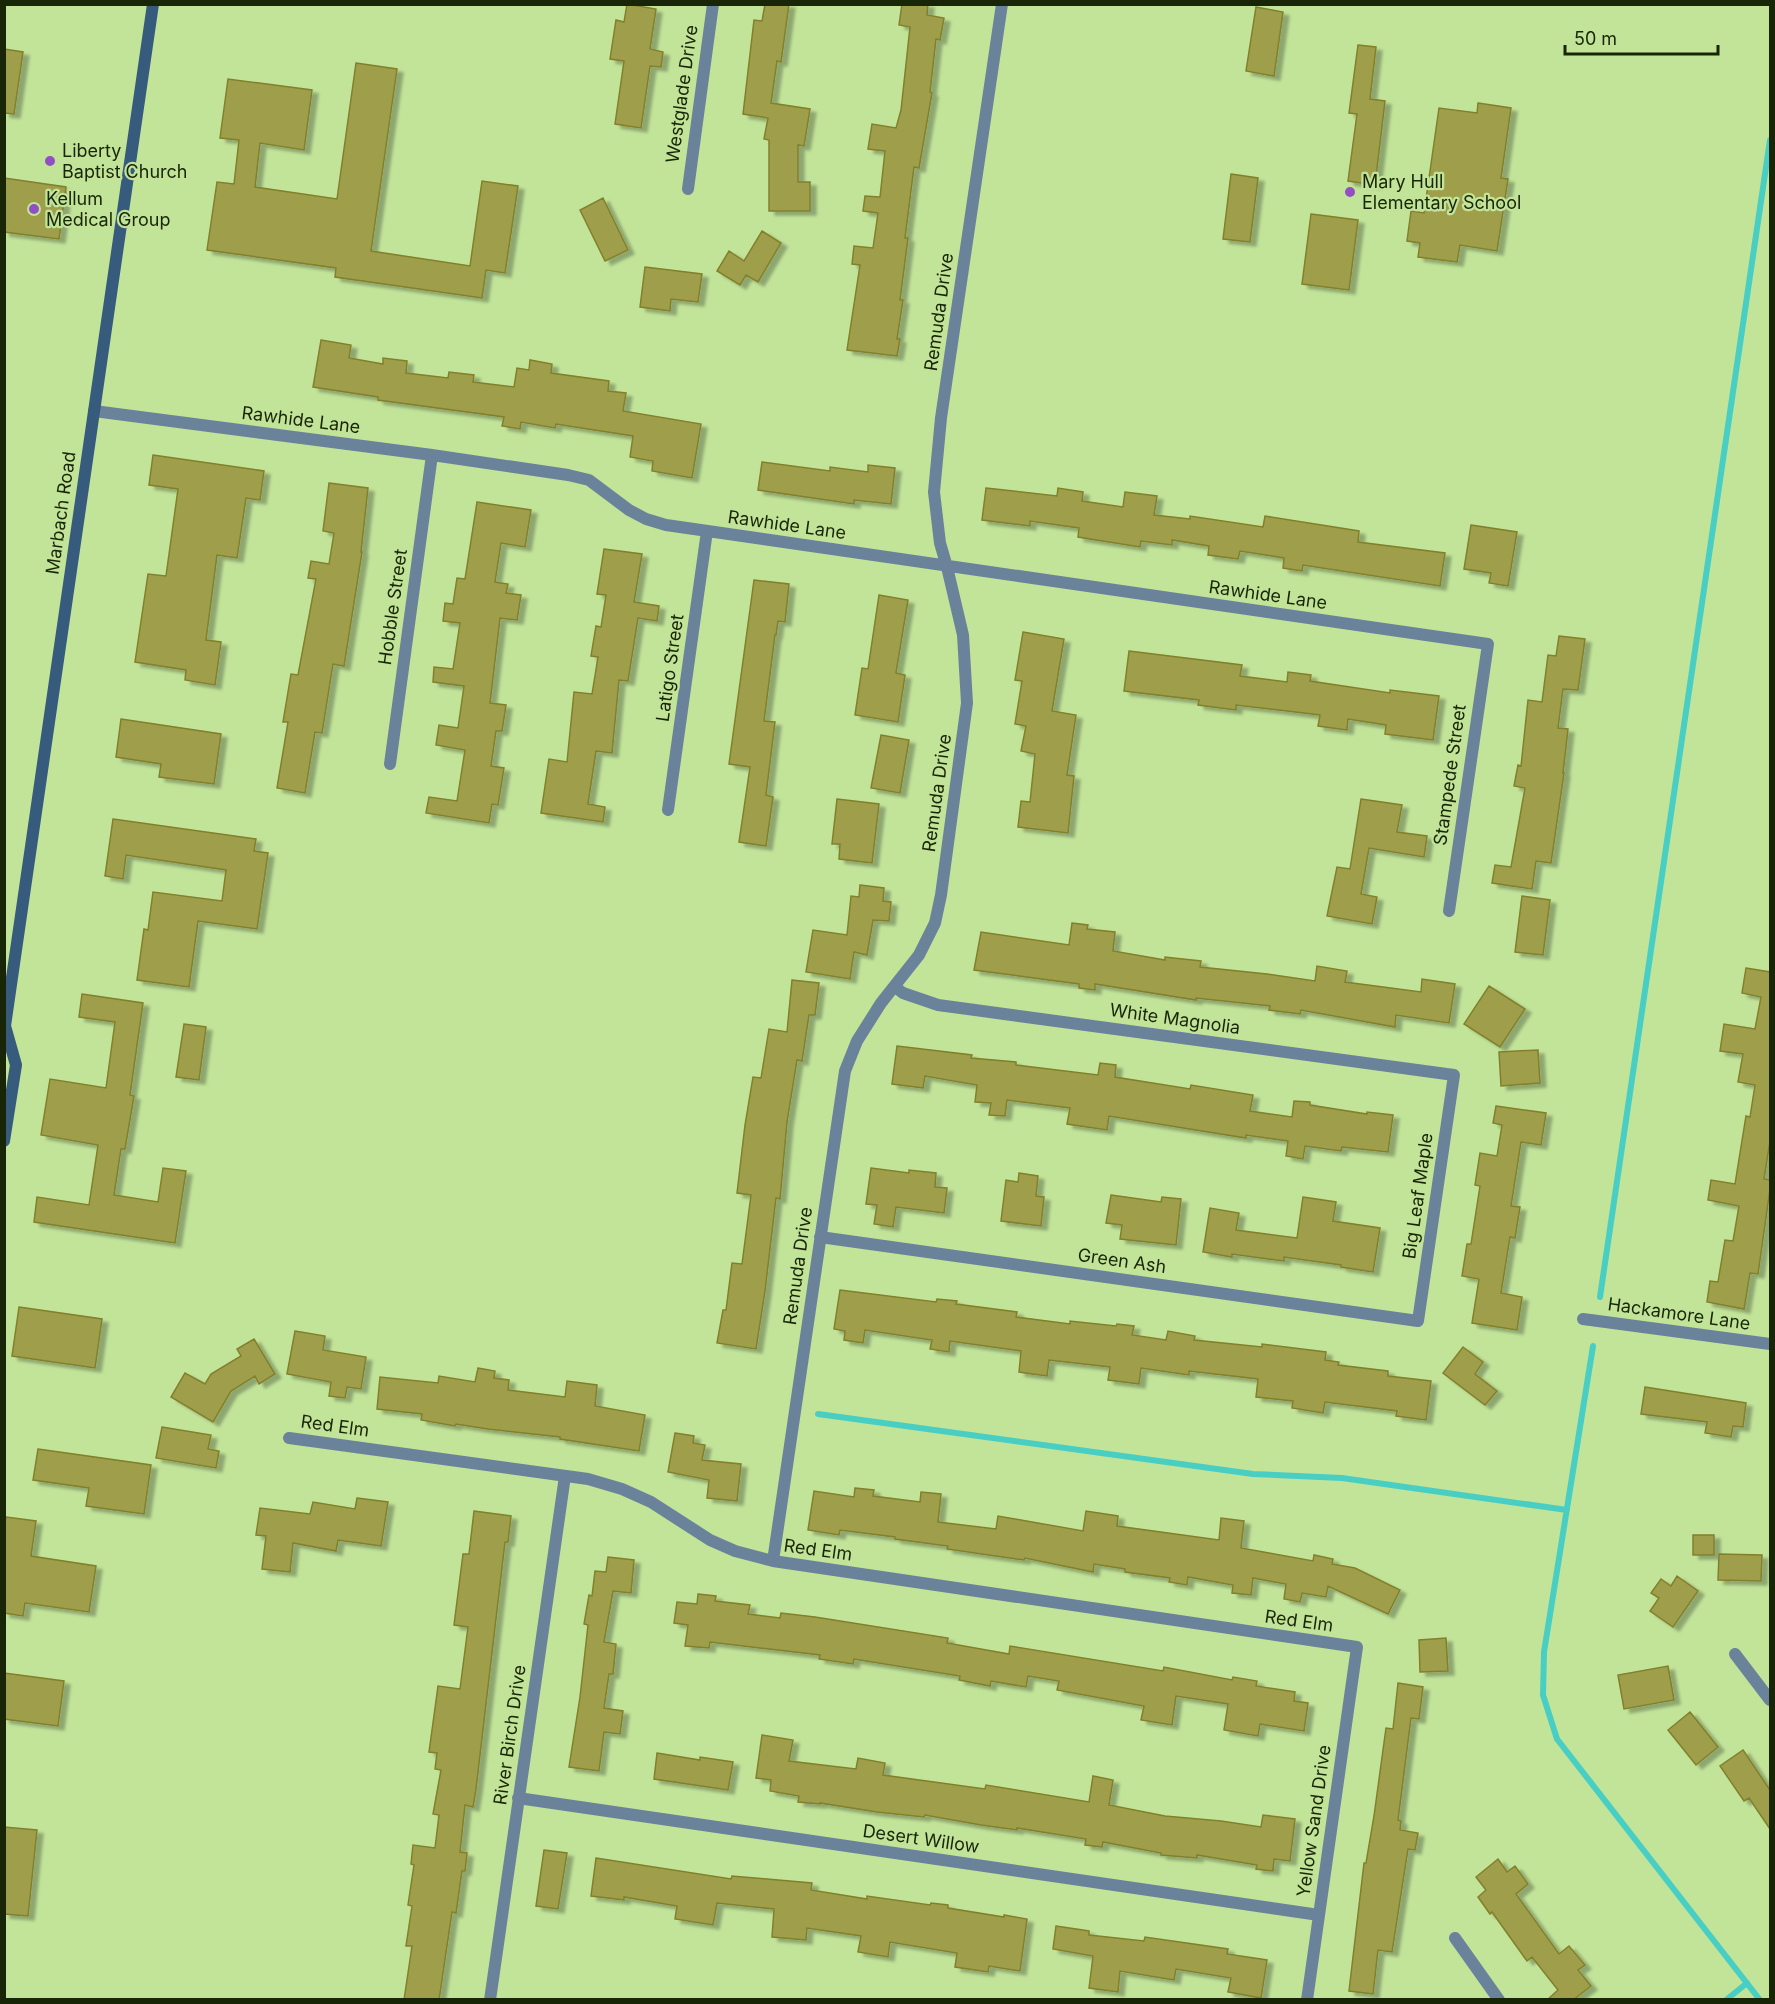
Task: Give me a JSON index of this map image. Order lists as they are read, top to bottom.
{
  "streets": {
    "main road": ["Marbach Road"],
    "street": [
      "Westglade Drive",
      "Remuda Drive",
      "Rawhide Lane",
      "Hobble Street",
      "Latigo Street",
      "Stampede Street",
      "White Magnolia",
      "Big Leaf Maple",
      "Green Ash",
      "Hackamore Lane",
      "Red Elm",
      "River Birch Drive",
      "Yellow Sand Drive",
      "Desert Willow"
    ]
  },
  "crossings": [
    ["Remuda Drive", "Rawhide Lane"],
    ["Remuda Drive", "White Magnolia"],
    ["Remuda Drive", "Green Ash"],
    ["Remuda Drive", "Red Elm"],
    ["Rawhide Lane", "Marbach Road"],
    ["Rawhide Lane", "Hobble Street"],
    ["Rawhide Lane", "Latigo Street"],
    ["Rawhide Lane", "Stampede Street"],
    ["White Magnolia", "Big Leaf Maple"],
    ["Big Leaf Maple", "Green Ash"],
    ["Red Elm", "River Birch Drive"],
    ["Red Elm", "Yellow Sand Drive"],
    ["River Birch Drive", "Desert Willow"],
    ["Yellow Sand Drive", "Desert Willow"]
  ],
  "places": ["Liberty Baptist Church", "Mary Hull Elementary School", "Kellum Medical Group"],
  "scale_bar": "50 m"
}
